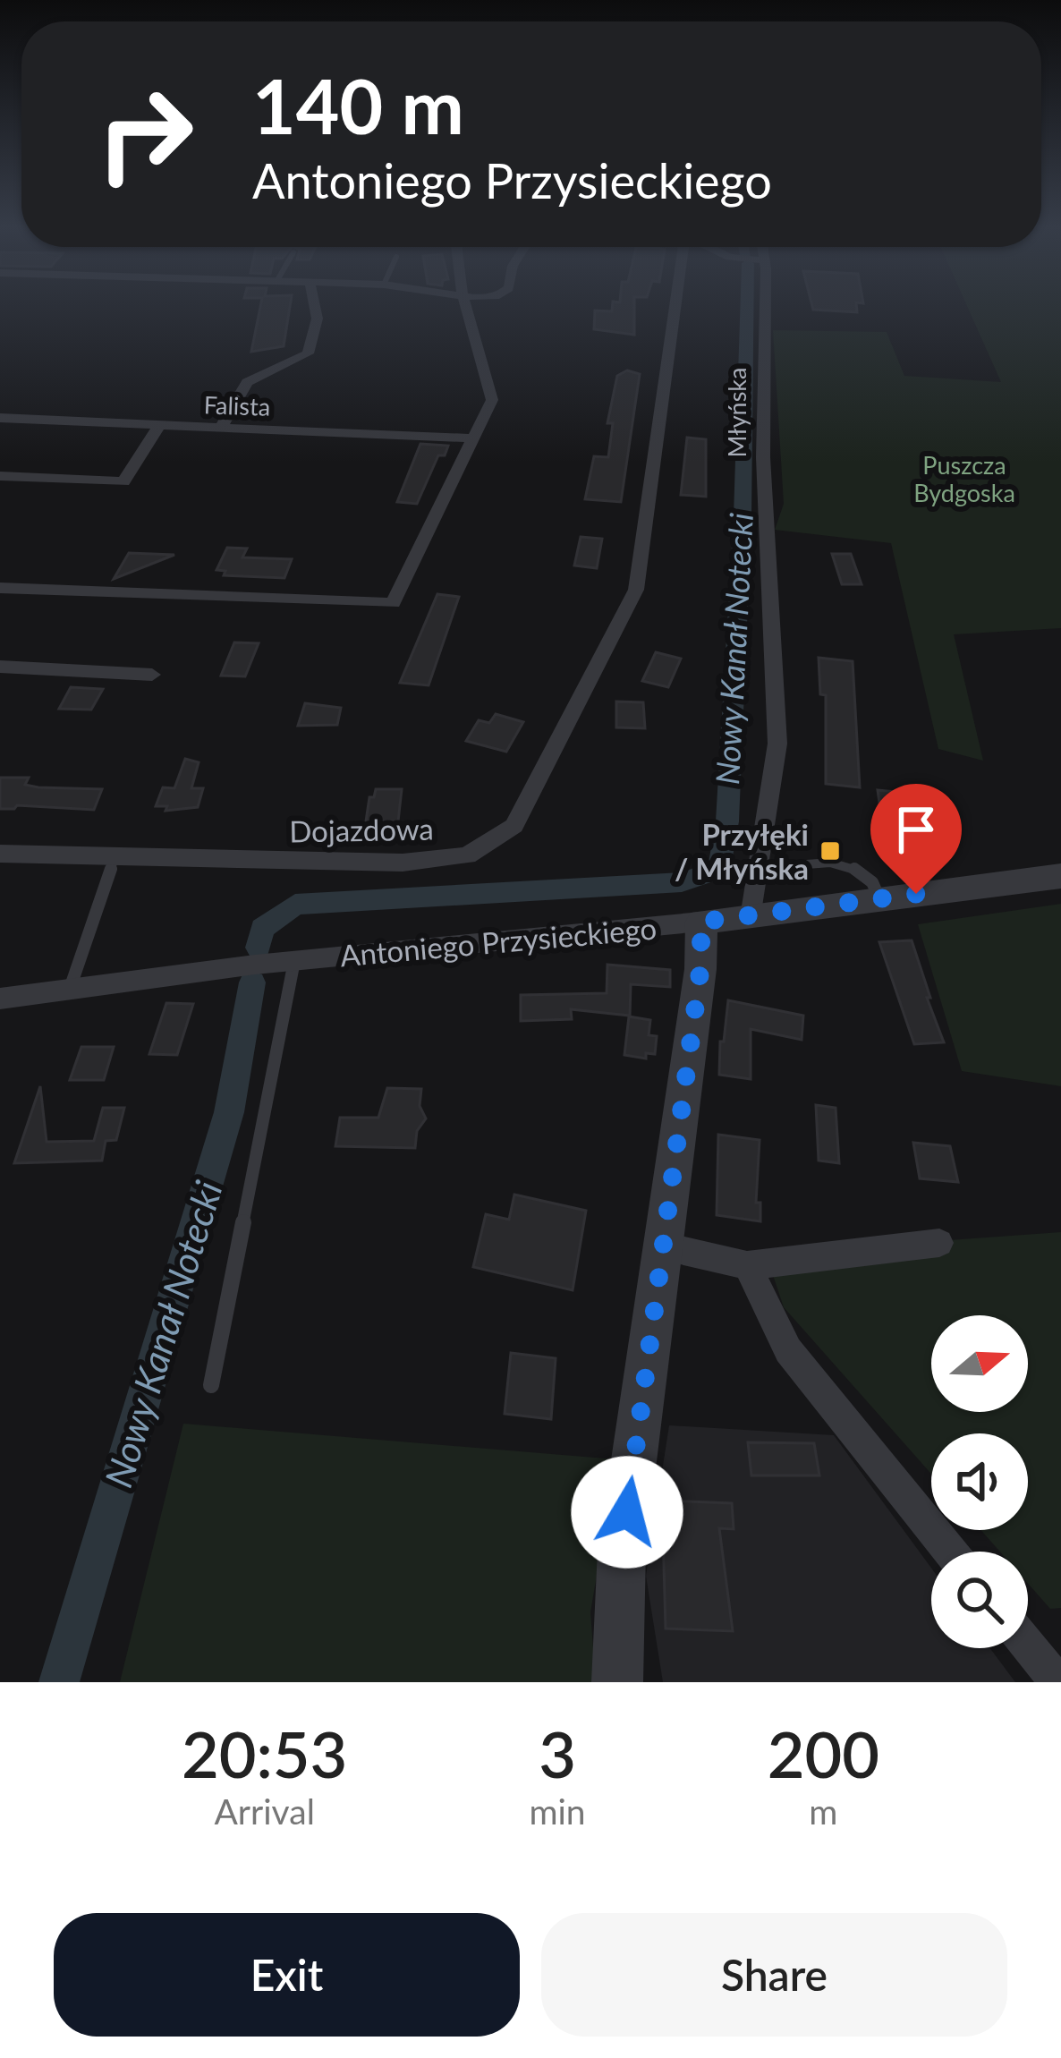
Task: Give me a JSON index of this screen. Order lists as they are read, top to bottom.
{
  "streets": {
    "street": [
      "Falista",
      "Młyńska",
      "Dojazdowa",
      "Antoniego Przysieckiego"
    ]
  },
  "crossings": [
    ["Młyńska", "Antoniego Przysieckiego"]
  ],
  "water": ["Nowy Kanał Notecki"],
  "parks": ["Puszcza Bydgoska"],
  "places": {
    "transit": ["Przyłęki / Młyńska"]
  },
  "north": "right",
  "page": {
    "turn": ["140 m", "Antoniego Przysieckiego"],
    "eta": [
      "20:53",
      "Arrival",
      "3",
      "min",
      "200",
      "m"
    ],
    "buttons": ["Exit", "Share"]
  }
}
